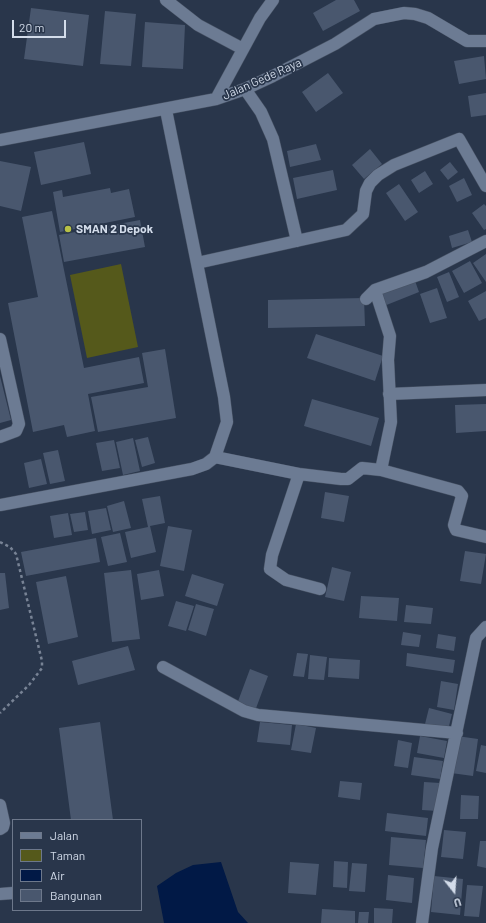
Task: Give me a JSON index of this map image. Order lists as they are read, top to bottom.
{
  "streets": {
    "street": ["Jalan Gede Raya"]
  },
  "places": ["SMAN 2 Depok"],
  "legend": [
    "Jalan",
    "Taman",
    "Air",
    "Bangunan"
  ],
  "scale_bar": "20 m",
  "north": "bottom"
}
